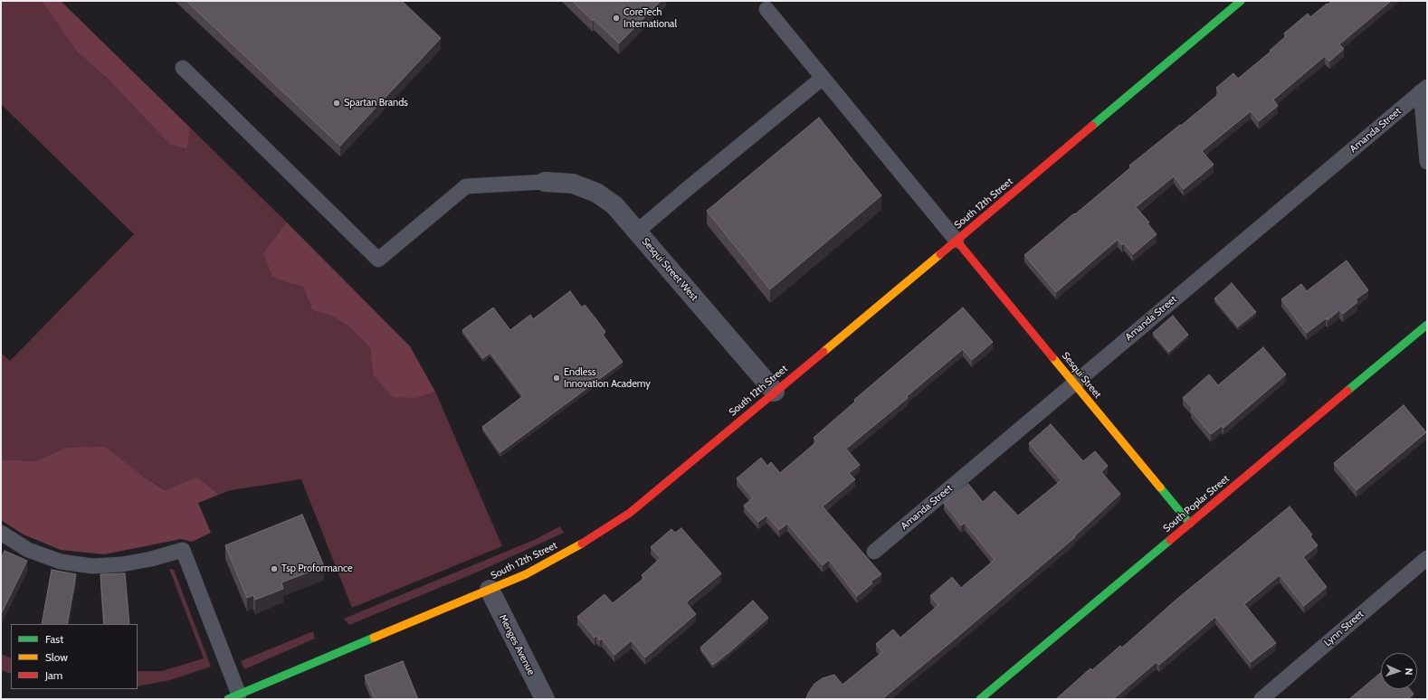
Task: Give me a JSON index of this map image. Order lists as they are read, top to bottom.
{
  "streets": {
    "street": [
      "South 12th Street",
      "Sesqui Street West",
      "Sesqui Street",
      "South Poplar Street",
      "Menges Avenue"
    ],
    "lane": ["Amanda Street", "Lynn Street"]
  },
  "crossings": [
    ["Amanda Street", "Sesqui Street"],
    ["South 12th Street", "Sesqui Street West"],
    ["South 12th Street", "Sesqui Street"],
    ["South 12th Street", "Menges Avenue"],
    ["Sesqui Street", "South Poplar Street"]
  ],
  "places": [
    "CoreTech International",
    "Spartan Brands",
    "Endless Innovation Academy",
    "Tsp Proformance"
  ],
  "legend": ["Fast", "Slow", "Jam"],
  "north": "right"
}
